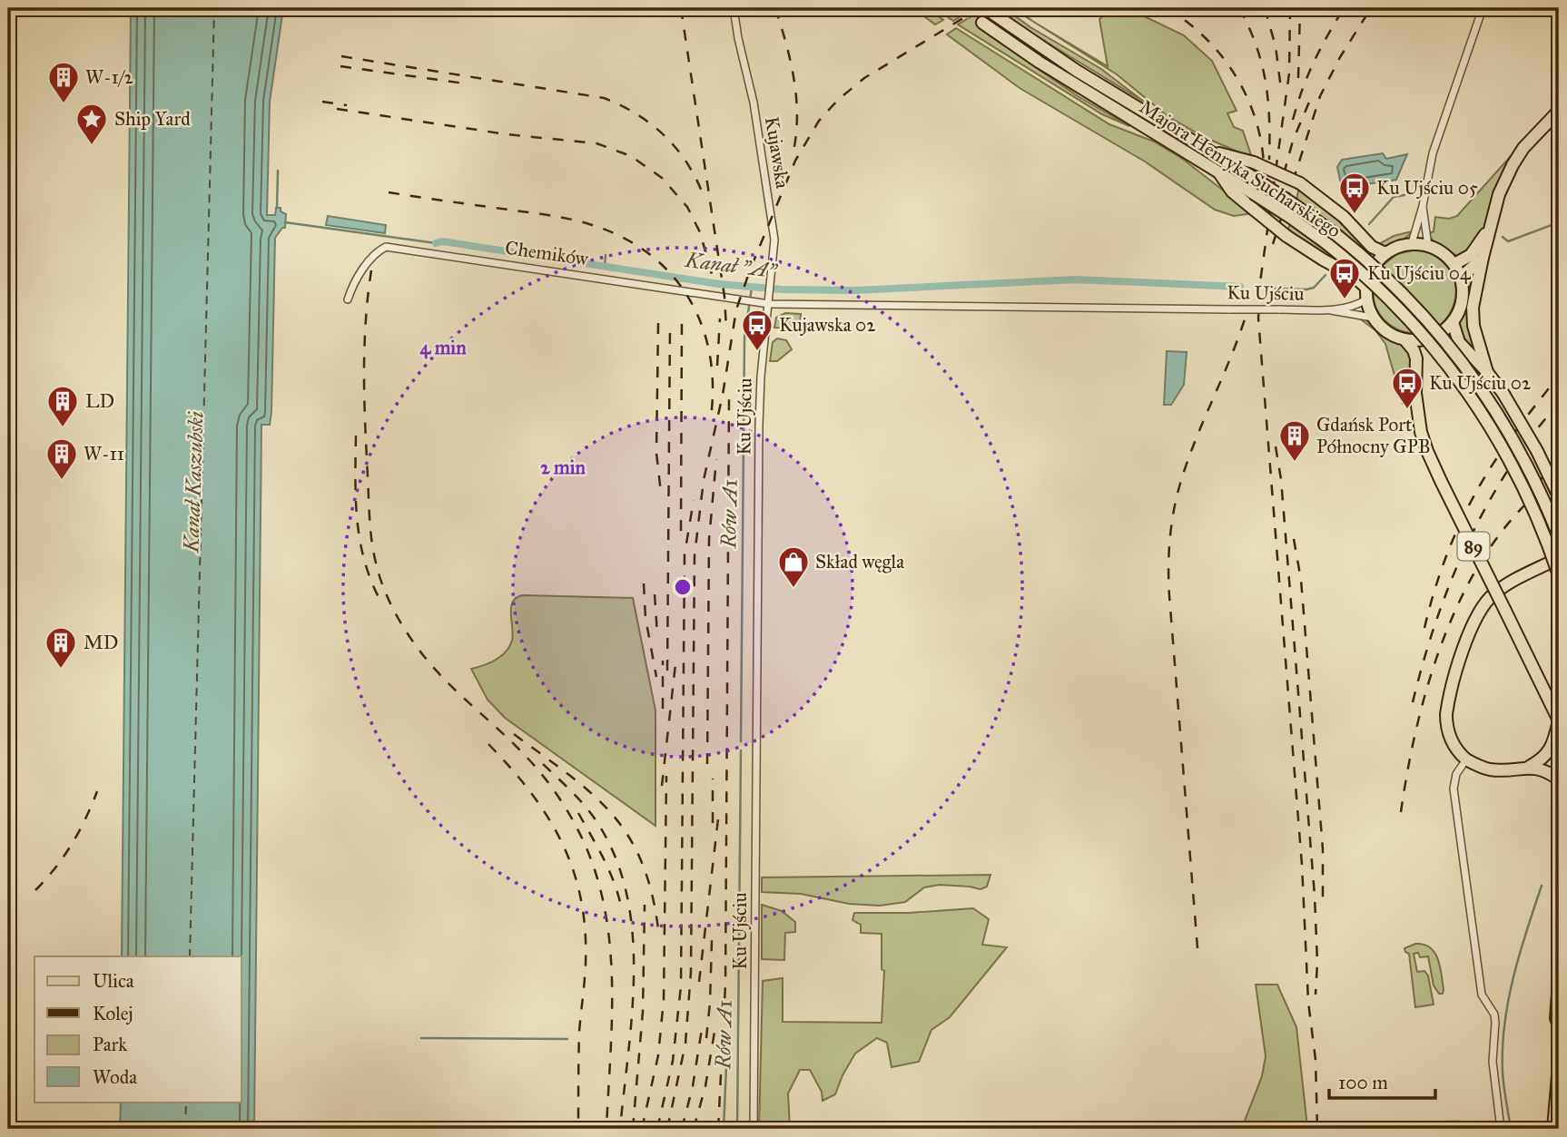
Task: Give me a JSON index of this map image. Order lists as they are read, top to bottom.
{
  "streets": {
    "main road": ["Majora Henryka Sucharskiego", "89"],
    "street": ["Kujawska", "Chemików", "Ku Ujściu"]
  },
  "crossings": [
    ["Kujawska", "Chemików"],
    ["Kujawska", "Ku Ujściu"],
    ["Chemików", "Ku Ujściu"],
    ["Ku Ujściu", "89"]
  ],
  "water": ["Kanał \"A\"", "Kanał Kaszubski", "Rów A1"],
  "places": {
    "building": [
      "W-1/2",
      "LD",
      "Gdańsk Port Północny GPB",
      "W-11",
      "MD"
    ],
    "place": ["Ship Yard"],
    "bus stop": [
      "Ku Ujściu 05",
      "Ku Ujściu 04",
      "Kujawska 02",
      "Ku Ujściu 02"
    ],
    "shop": ["Skład węgla"]
  },
  "legend": [
    "Ulica",
    "Kolej",
    "Park",
    "Woda"
  ],
  "scale_bar": "100 m",
  "rings": ["4 min", "2 min"]
}
